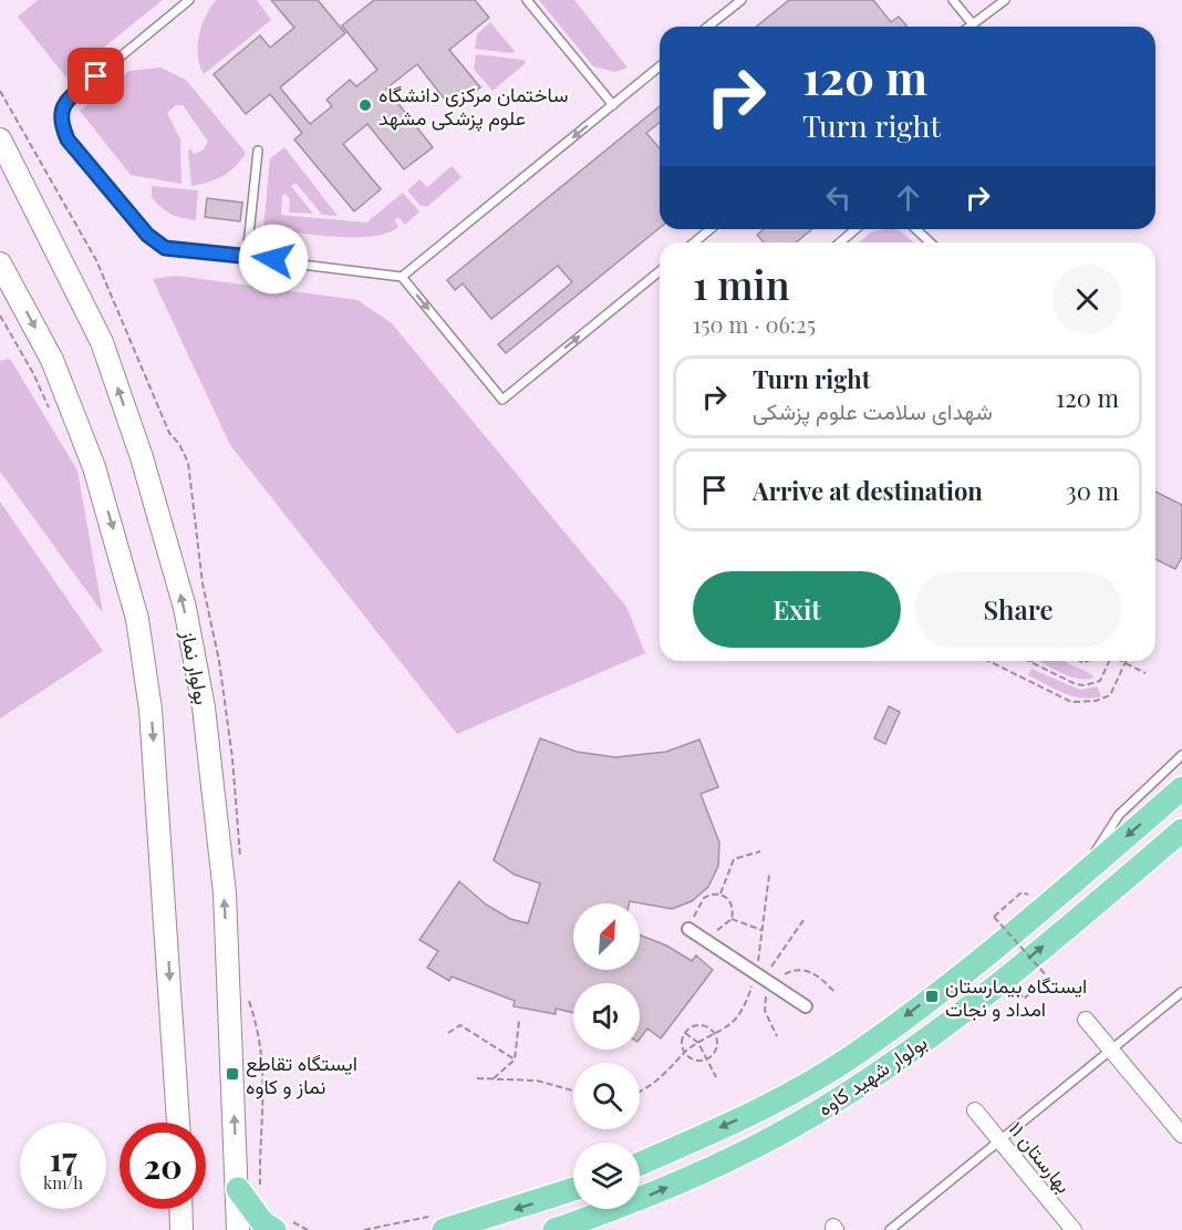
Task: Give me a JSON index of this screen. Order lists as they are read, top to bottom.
{
  "streets": {
    "main road": ["بولوار نماز", "بولوار شهید کاوه"],
    "street": ["بهارستان ۱۱"]
  },
  "places": {
    "other": ["ساختمان مرکزی دانشگاه علوم پزشکی مشهد"],
    "transit": ["ایستگاه بیمارستان امداد و نجات", "ایستگاه تقاطع نماز و کاوه"]
  },
  "north": "top right",
  "page": {
    "turn": ["120 m", "Turn right"],
    "heading": ["1 min", "150 m · 06:25"],
    "list": [
      {
        "name": "Turn right",
        "note": "شهدای سلامت علوم پزشکی",
        "value": "120 m"
      },
      {
        "name": "Arrive at destination",
        "value": "30 m"
      }
    ],
    "buttons": ["Exit", "Share"],
    "speed": "17 km/h",
    "limit": "20"
  }
}
